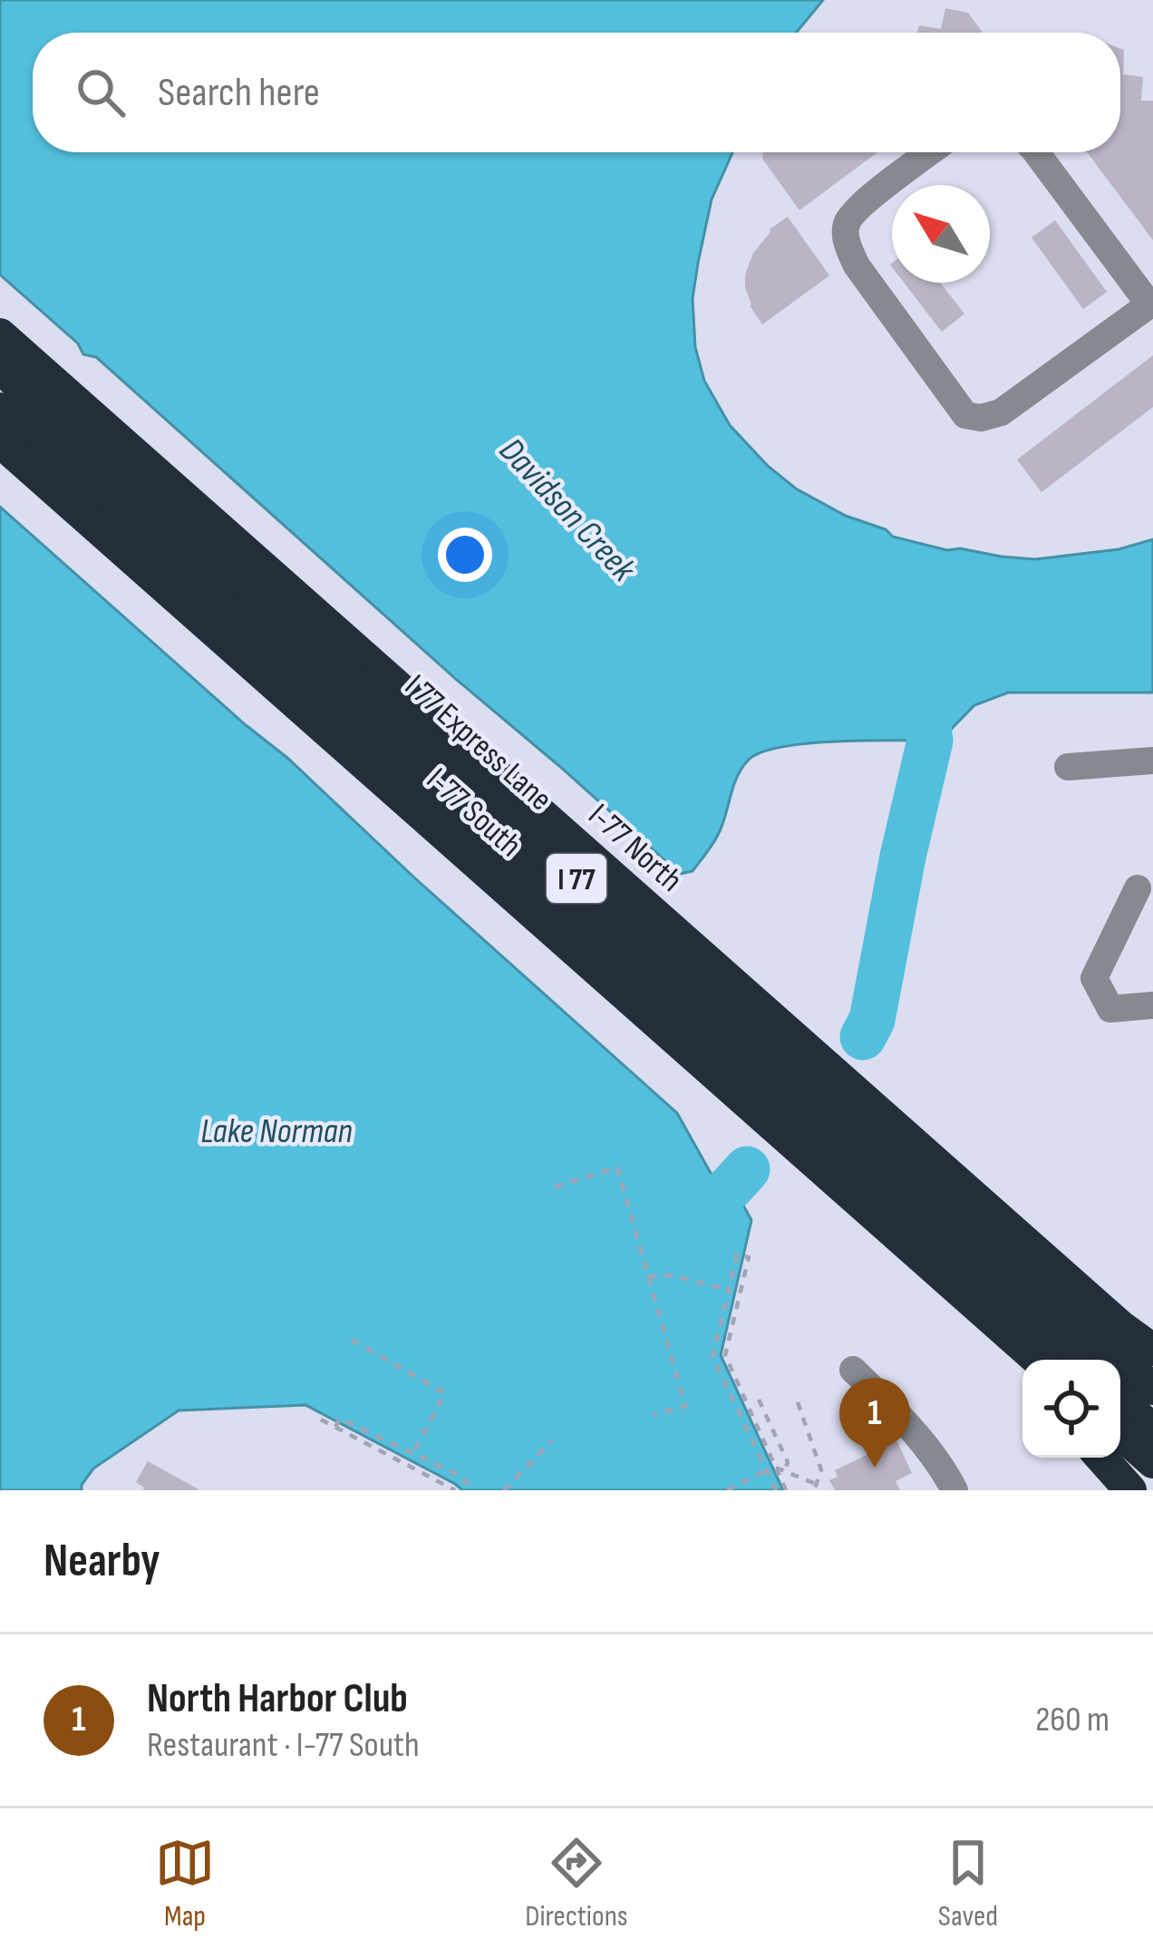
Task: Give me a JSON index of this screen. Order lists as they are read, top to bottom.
{
  "streets": {
    "highway": [
      "I 77 Express Lane",
      "I-77 South",
      "I-77 North",
      "I 77"
    ]
  },
  "water": ["Davidson Creek", "Lake Norman"],
  "north": "top left",
  "page": {
    "search": "Search here",
    "pins": "1",
    "heading": "Nearby",
    "list": [
      {
        "mark": "1",
        "name": "North Harbor Club",
        "note": "Restaurant · I-77 South",
        "value": "260 m"
      }
    ],
    "nav": ["Map", "Directions", "Saved"]
  }
}
